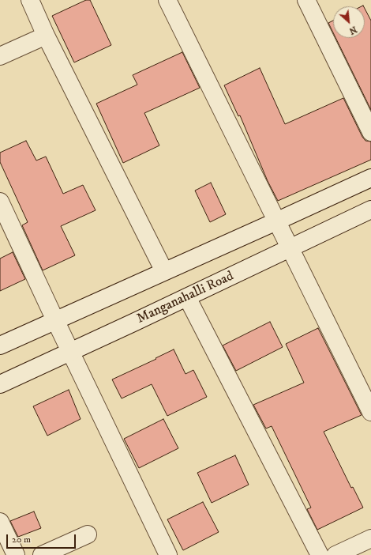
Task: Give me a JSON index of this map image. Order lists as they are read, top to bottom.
{
  "streets": {
    "street": ["Manganahalli Road"]
  },
  "scale_bar": "20 m",
  "north": "bottom right"
}
